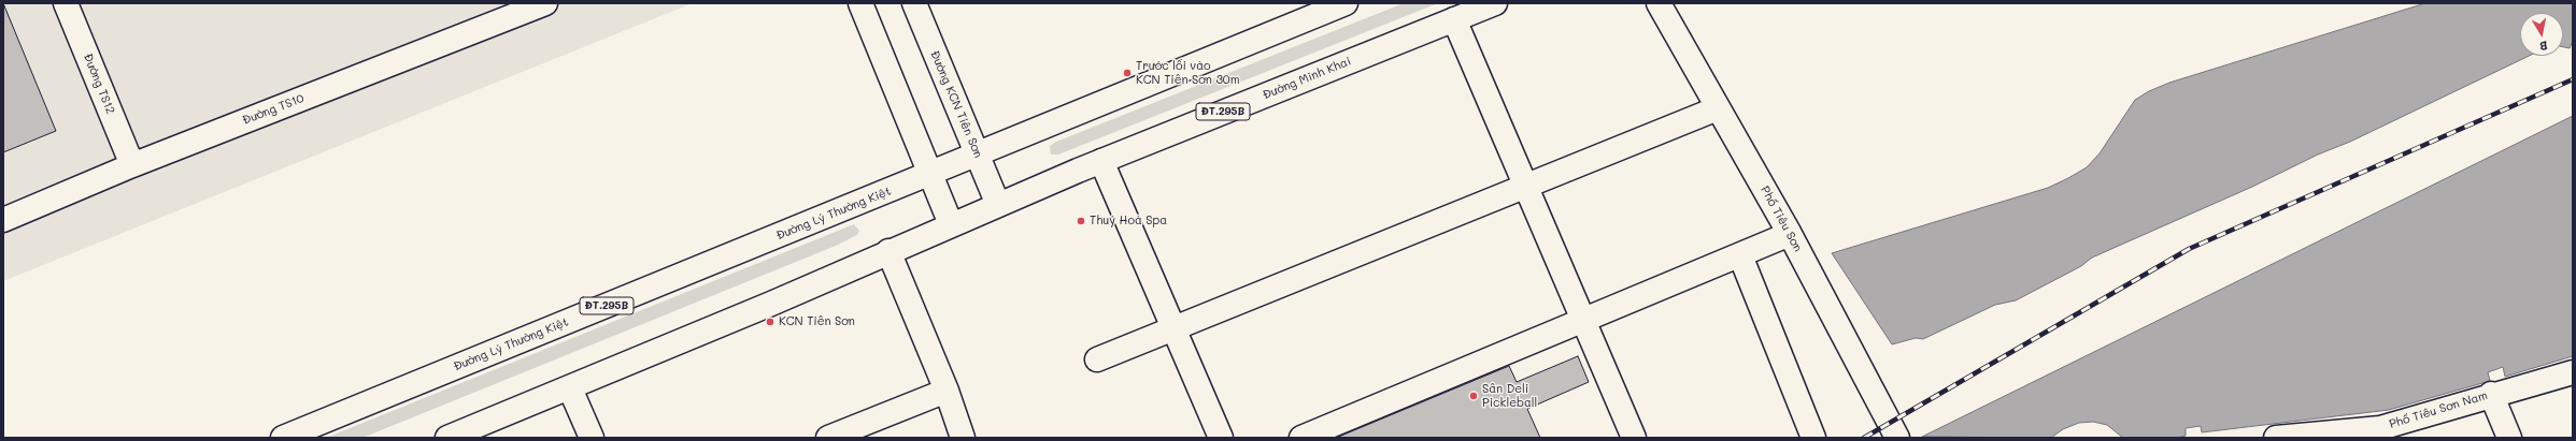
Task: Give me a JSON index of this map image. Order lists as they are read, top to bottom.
{
  "streets": {
    "street": [
      "Đường Minh Khai",
      "Đường TS12",
      "Đường KCN Tiên Sơn",
      "Đường TS10",
      "ĐT.295B",
      "Đường Lý Thường Kiệt",
      "Phố Tiêu Sơn",
      "Phố Tiêu Sơn Nam"
    ]
  },
  "crossings": [
    ["Đường Minh Khai", "Đường KCN Tiên Sơn"],
    ["Đường Minh Khai", "ĐT.295B"],
    ["Đường TS12", "Đường TS10"],
    ["Đường KCN Tiên Sơn", "ĐT.295B"],
    ["ĐT.295B", "Đường Lý Thường Kiệt"]
  ],
  "places": [
    "Trước lối vào KCN Tiên Sơn 30m",
    "Thuý Hoà Spa",
    "KCN Tiên Sơn",
    "Sân Deli Pickleball"
  ],
  "north": "bottom"
}
